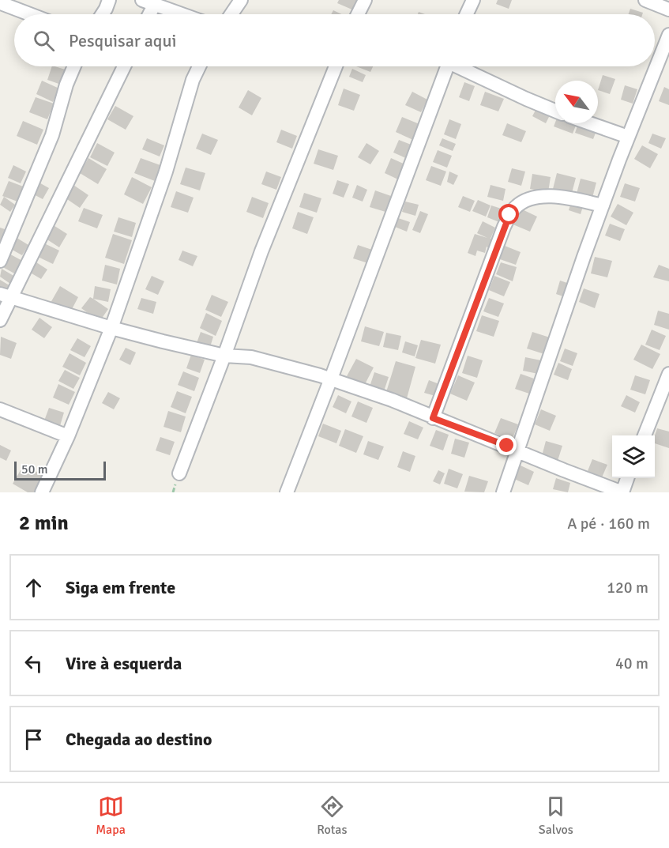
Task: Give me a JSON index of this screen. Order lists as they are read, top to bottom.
{
  "scale_bar": "50 m",
  "north": "top left",
  "page": {
    "search": "Pesquisar aqui",
    "scale": "50 m",
    "heading": ["2 min", "A pé · 160 m"],
    "list": [
      ["Siga em frente", "120 m"],
      ["Vire à esquerda", "40 m"],
      "Chegada ao destino"
    ],
    "nav": ["Mapa", "Rotas", "Salvos"]
  }
}
